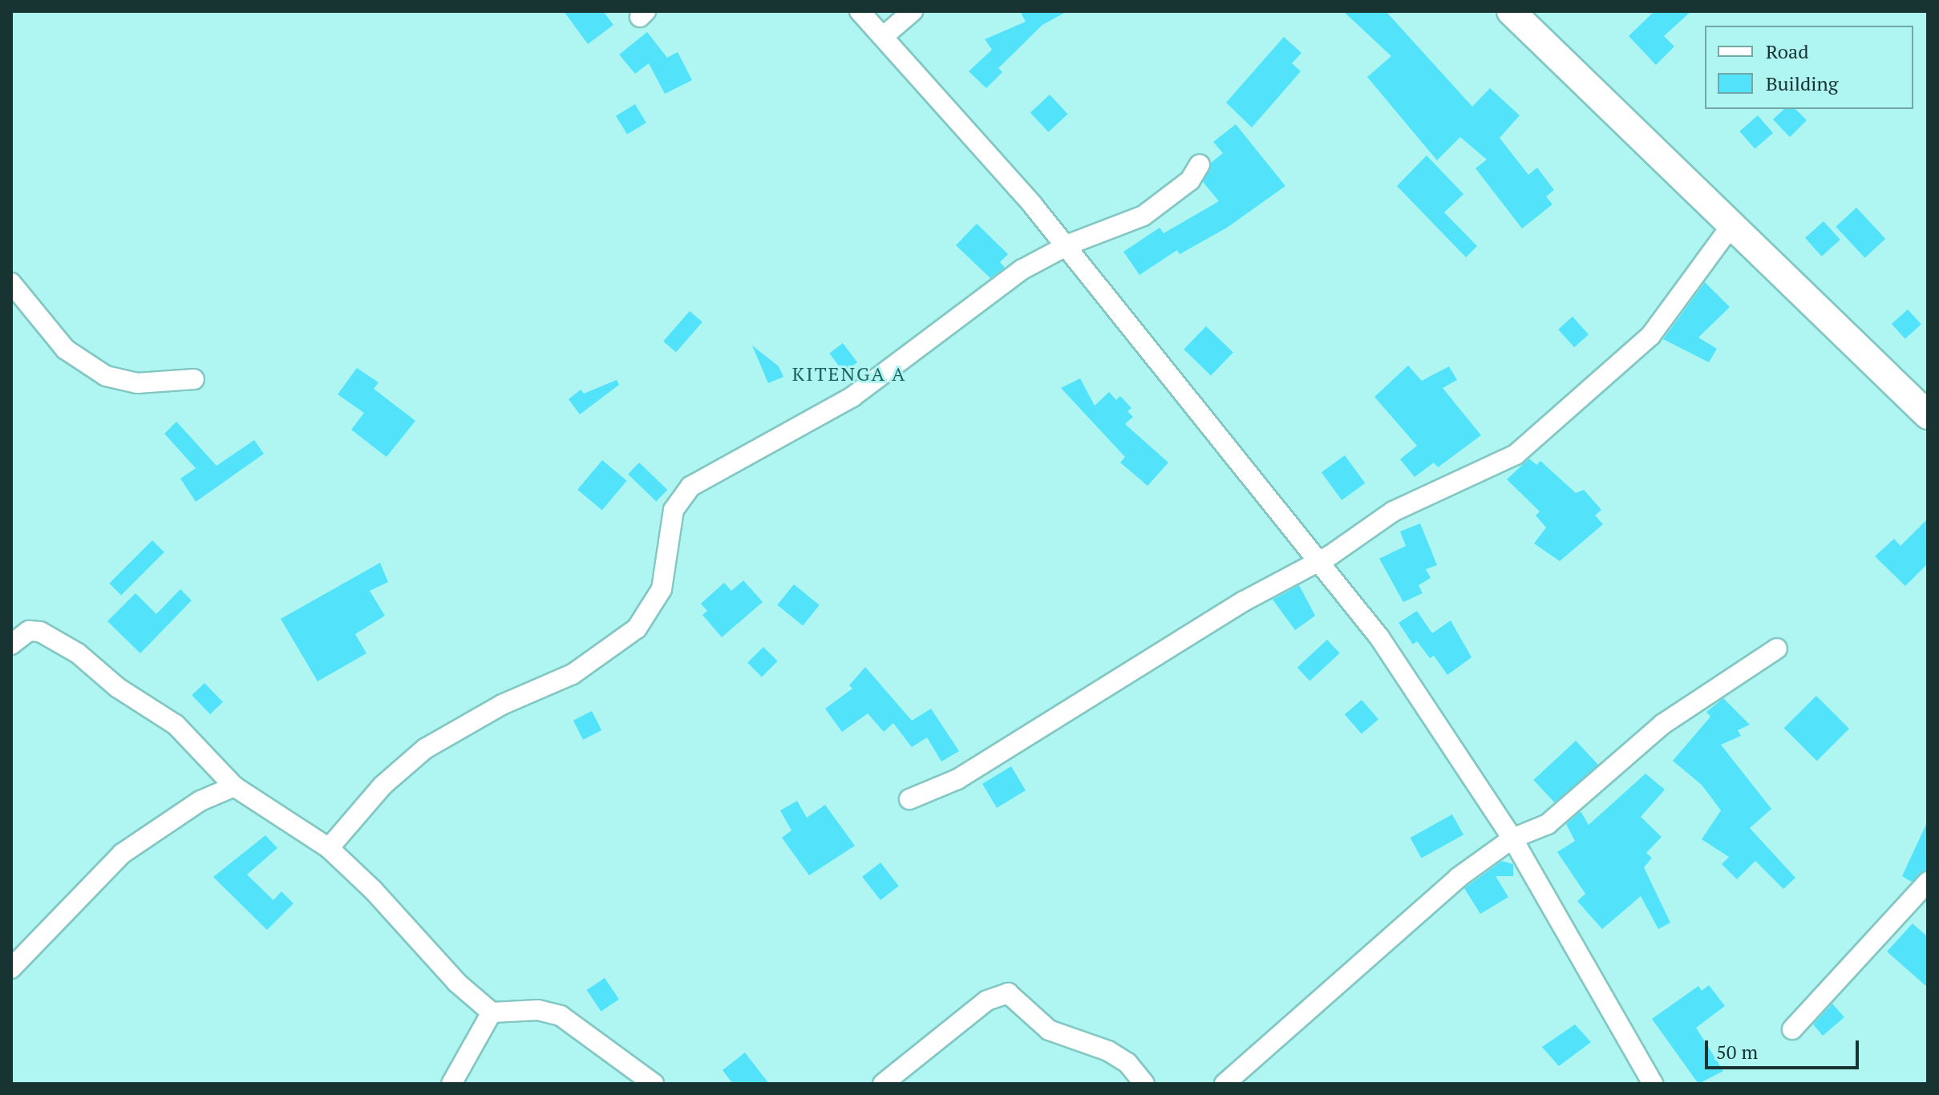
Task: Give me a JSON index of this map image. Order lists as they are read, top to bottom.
{
  "districts": ["KITENGA A"],
  "legend": ["Road", "Building"],
  "scale_bar": "50 m"
}
